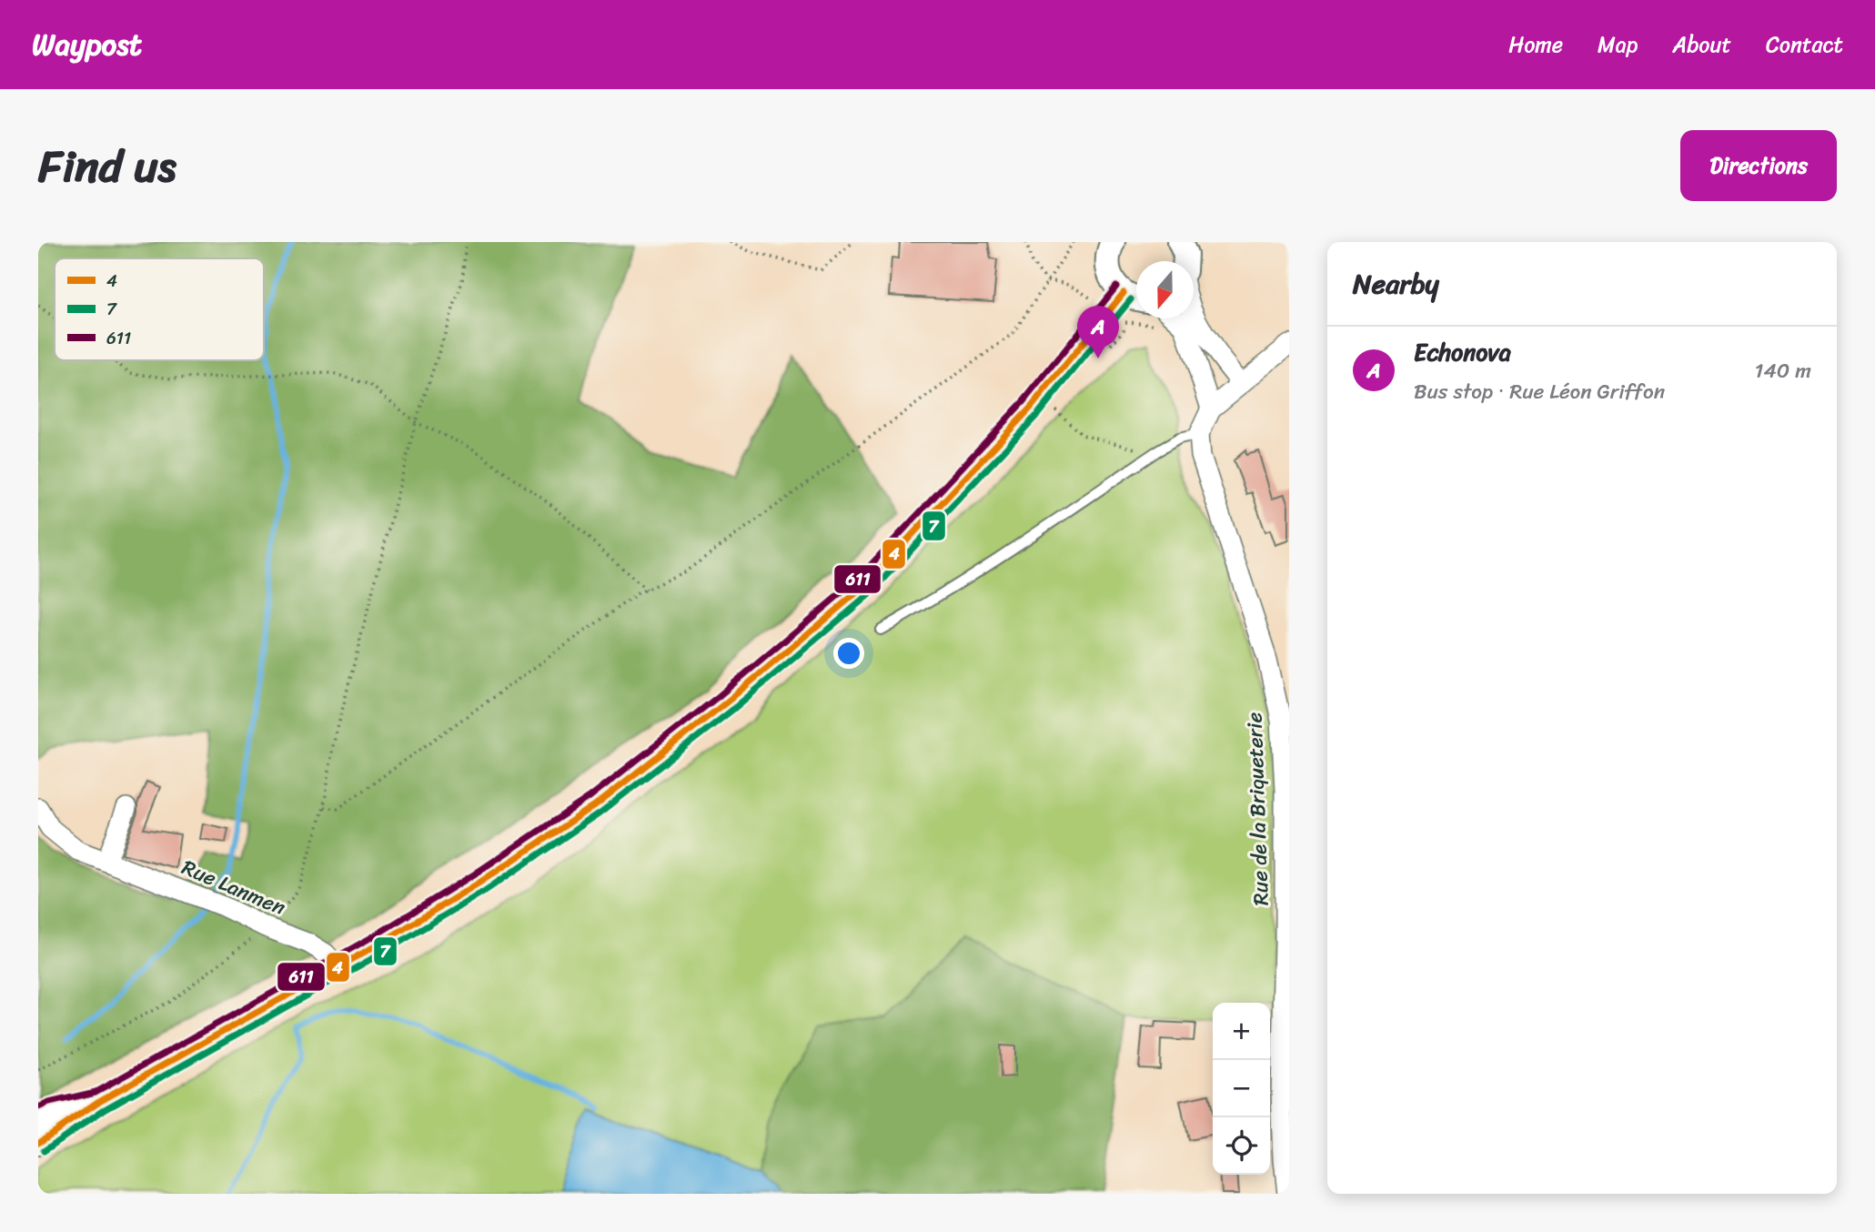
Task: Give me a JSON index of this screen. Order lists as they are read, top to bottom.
{
  "streets": {
    "street": ["Rue de la Briqueterie", "Rue Lanmen"]
  },
  "lines": ["transit line 611", "transit line 4", "transit line 7"],
  "legend": ["4", "7", "611"],
  "north": "bottom",
  "page": {
    "header": "Waypost",
    "nav": [
      "Home",
      "Map",
      "About",
      "Contact"
    ],
    "title": "Find us",
    "buttons": "Directions",
    "heading": "Nearby",
    "pins": "A",
    "list": [
      {
        "mark": "A",
        "name": "Echonova",
        "note": "Bus stop · Rue Léon Griffon",
        "value": "140 m"
      }
    ],
    "map_buttons": ["+", "−"]
  }
}
